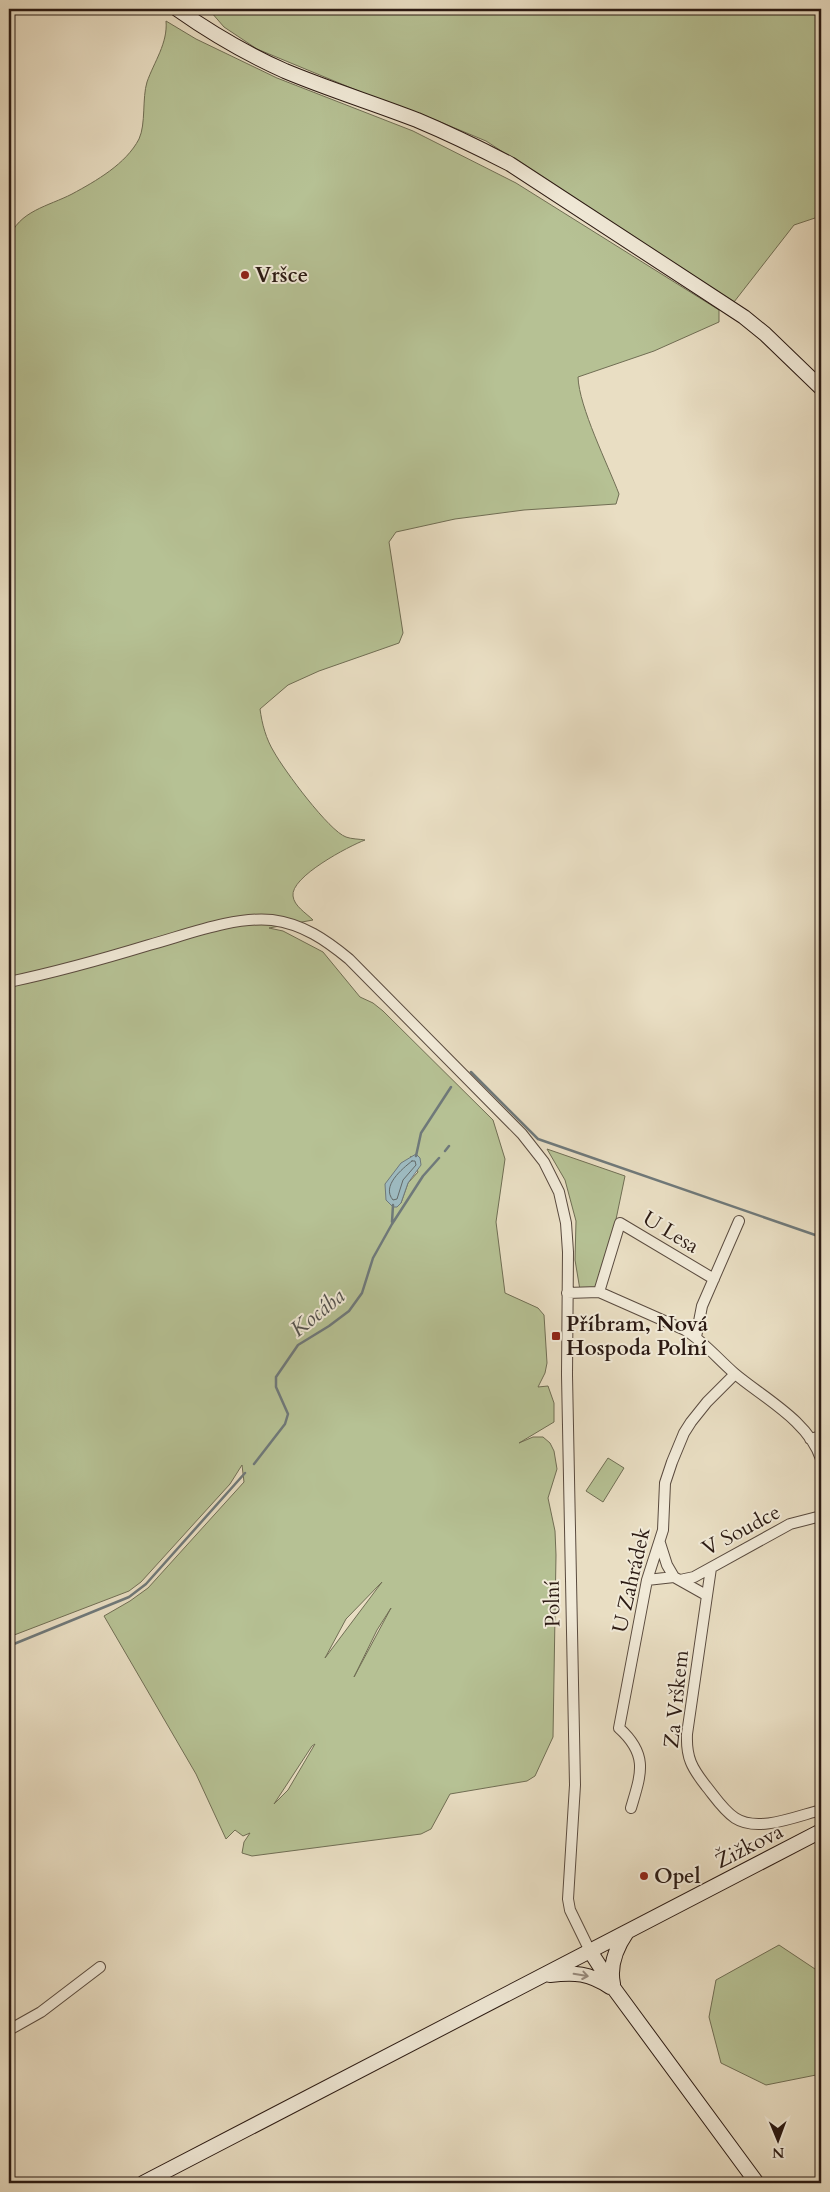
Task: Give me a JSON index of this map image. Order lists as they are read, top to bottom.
{
  "streets": {
    "main road": ["Žižkova"],
    "street": [
      "U Lesa",
      "V Soudce",
      "U Zahrádek",
      "Polní",
      "Za Vrškem"
    ]
  },
  "crossings": [
    ["V Soudce", "U Zahrádek"],
    ["V Soudce", "Za Vrškem"],
    ["Polní", "Žižkova"]
  ],
  "water": ["Kocába"],
  "places": {
    "other": ["Vršce", "Opel"],
    "transit": ["Příbram, Nová Hospoda Polní"]
  },
  "north": "bottom"
}
